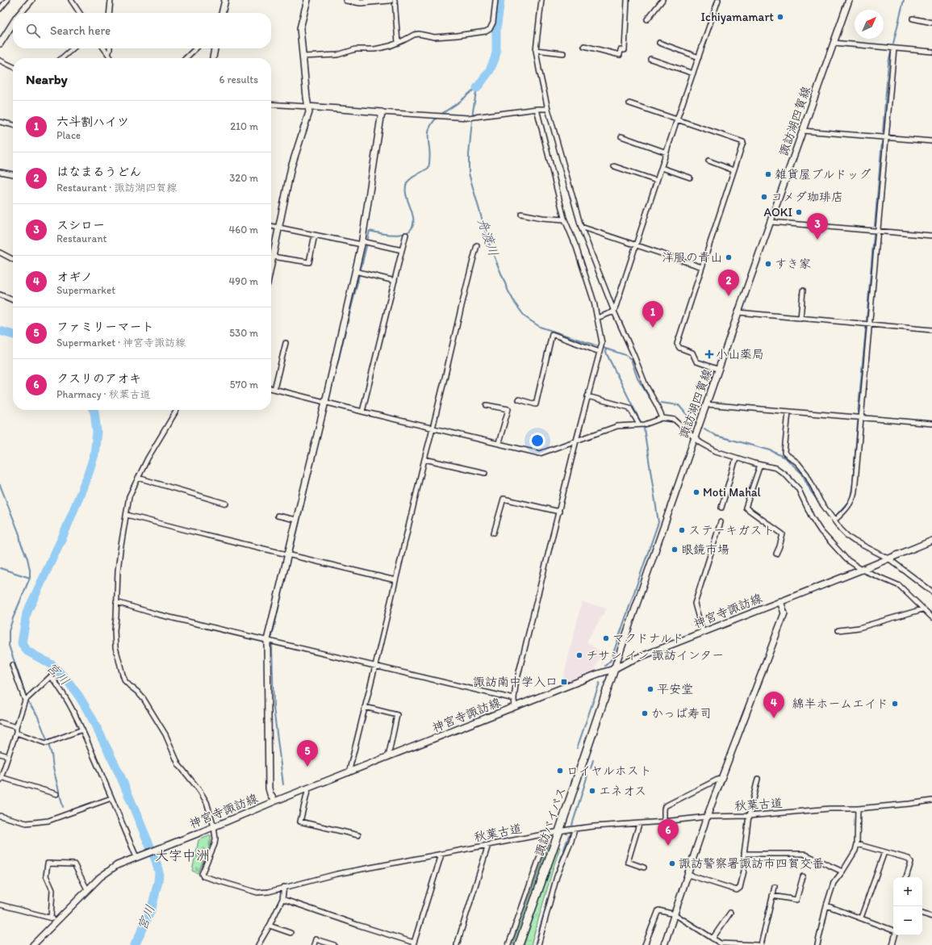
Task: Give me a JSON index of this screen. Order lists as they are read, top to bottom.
{
  "streets": {
    "highway": ["諏訪バイパス"],
    "main road": ["諏訪湖四賀線", "神宮寺諏訪線"],
    "street": ["秋葉古道"]
  },
  "crossings": [
    ["諏訪湖四賀線", "神宮寺諏訪線"],
    ["諏訪湖四賀線", "諏訪バイパス"],
    ["神宮寺諏訪線", "秋葉古道"],
    ["神宮寺諏訪線", "諏訪バイパス"],
    ["秋葉古道", "諏訪バイパス"]
  ],
  "districts": ["大字中洲"],
  "water": ["舟渡川", "宮川"],
  "places": {
    "other": [
      "Ichiyamamart",
      "雑貨屋ブルドッグ",
      "コメダ珈琲店",
      "AOKI",
      "洋服の青山",
      "すき家",
      "Moti Mahal",
      "ステーキガスト",
      "眼鏡市場",
      "マクドナルド",
      "チサン イン 諏訪インター",
      "平安堂",
      "綿半ホームエイド",
      "かっぱ寿司",
      "ロイヤルホスト",
      "エネオス",
      "諏訪警察署諏訪市四賀交番"
    ],
    "health": ["小山薬局"],
    "transit": ["諏訪南中学入口"]
  },
  "north": "top right",
  "page": {
    "search": "Search here",
    "heading": ["Nearby", "6 results"],
    "list": [
      {
        "mark": "1",
        "name": "六斗割ハイツ",
        "note": "Place",
        "value": "210 m"
      },
      {
        "mark": "2",
        "name": "はなまるうどん",
        "note": "Restaurant · 諏訪湖四賀線",
        "value": "320 m"
      },
      {
        "mark": "3",
        "name": "スシロー",
        "note": "Restaurant",
        "value": "460 m"
      },
      {
        "mark": "4",
        "name": "オギノ",
        "note": "Supermarket",
        "value": "490 m"
      },
      {
        "mark": "5",
        "name": "ファミリーマート",
        "note": "Supermarket · 神宮寺諏訪線",
        "value": "530 m"
      },
      {
        "mark": "6",
        "name": "クスリのアオキ",
        "note": "Pharmacy · 秋葉古道",
        "value": "570 m"
      }
    ],
    "pins": [
      "3",
      "2",
      "1",
      "4",
      "5",
      "6"
    ],
    "map_buttons": ["+", "−"]
  }
}
